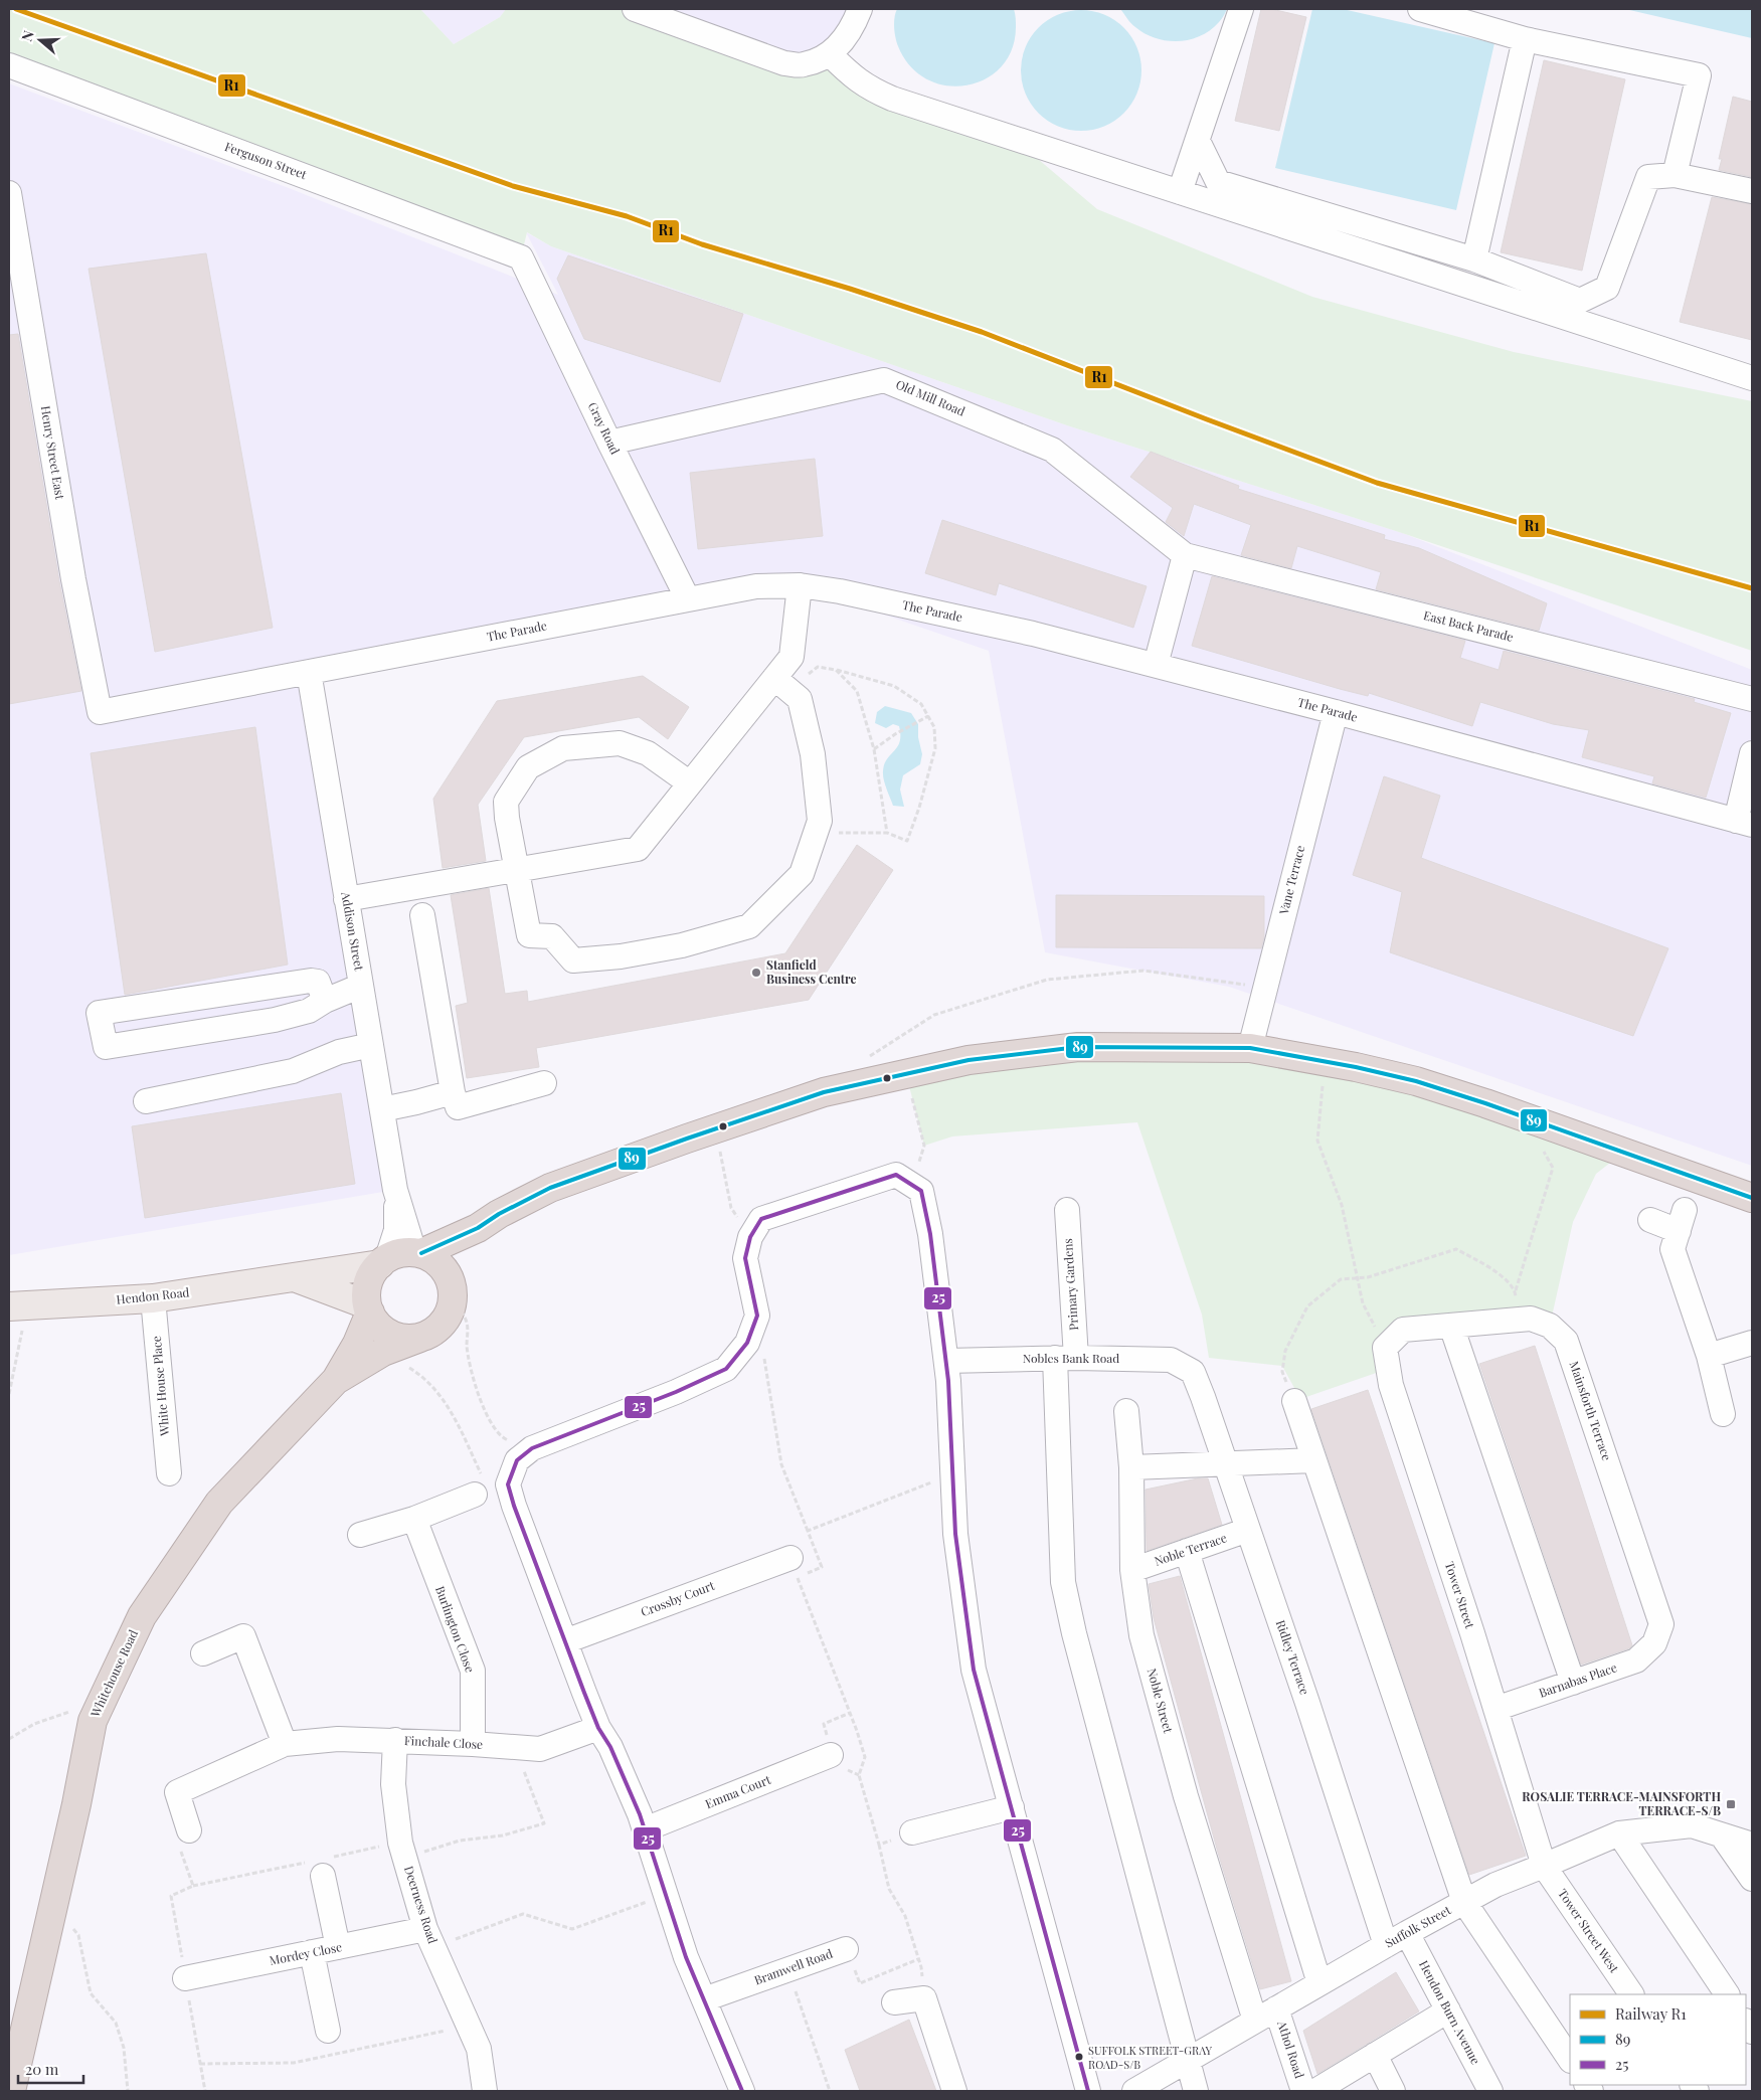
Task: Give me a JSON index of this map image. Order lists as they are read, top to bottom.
{
  "streets": {
    "highway": ["Whitehouse Road"],
    "main road": ["Hendon Road"],
    "street": [
      "Ferguson Street",
      "Old Mill Road",
      "Gray Road",
      "Henry Street East",
      "The Parade",
      "East Back Parade",
      "Vane Terrace",
      "Addison Street",
      "Primary Gardens",
      "Nobles Bank Road",
      "White House Place",
      "Mainsforth Terrace",
      "Noble Terrace",
      "Tower Street",
      "Crossby Court",
      "Burlington Close",
      "Ridley Terrace",
      "Barnabas Place",
      "Noble Street",
      "Finchale Close",
      "Emma Court",
      "Deerness Road",
      "Suffolk Street",
      "Tower Street West",
      "Mordey Close",
      "Bramwell Road",
      "Hendon Burn Avenue",
      "Athol Road"
    ]
  },
  "crossings": [
    ["Ferguson Street", "Gray Road"],
    ["Old Mill Road", "Gray Road"],
    ["Old Mill Road", "East Back Parade"],
    ["Gray Road", "The Parade"],
    ["Henry Street East", "The Parade"],
    ["The Parade", "Vane Terrace"],
    ["The Parade", "Addison Street"],
    ["Primary Gardens", "Nobles Bank Road"],
    ["Primary Gardens", "Suffolk Street"],
    ["Hendon Road", "White House Place"],
    ["Hendon Road", "Whitehouse Road"],
    ["Nobles Bank Road", "Ridley Terrace"],
    ["Mainsforth Terrace", "Tower Street"],
    ["Mainsforth Terrace", "Barnabas Place"],
    ["Noble Terrace", "Ridley Terrace"],
    ["Noble Terrace", "Noble Street"],
    ["Tower Street", "Barnabas Place"],
    ["Tower Street", "Suffolk Street"],
    ["Tower Street", "Tower Street West"],
    ["Burlington Close", "Finchale Close"],
    ["Ridley Terrace", "Suffolk Street"],
    ["Noble Street", "Suffolk Street"],
    ["Finchale Close", "Deerness Road"],
    ["Deerness Road", "Mordey Close"],
    ["Suffolk Street", "Tower Street West"],
    ["Suffolk Street", "Hendon Burn Avenue"],
    ["Suffolk Street", "Athol Road"]
  ],
  "places": {
    "other": ["Stanfield Business Centre", "SUFFOLK STREET-GRAY ROAD-S/B"],
    "transit": ["ROSALIE TERRACE-MAINSFORTH TERRACE-S/B"]
  },
  "lines": ["rail line R1", "transit line 89", "transit line 25"],
  "legend": ["Railway R1", "89", "25"],
  "scale_bar": "20 m",
  "north": "left"
}
